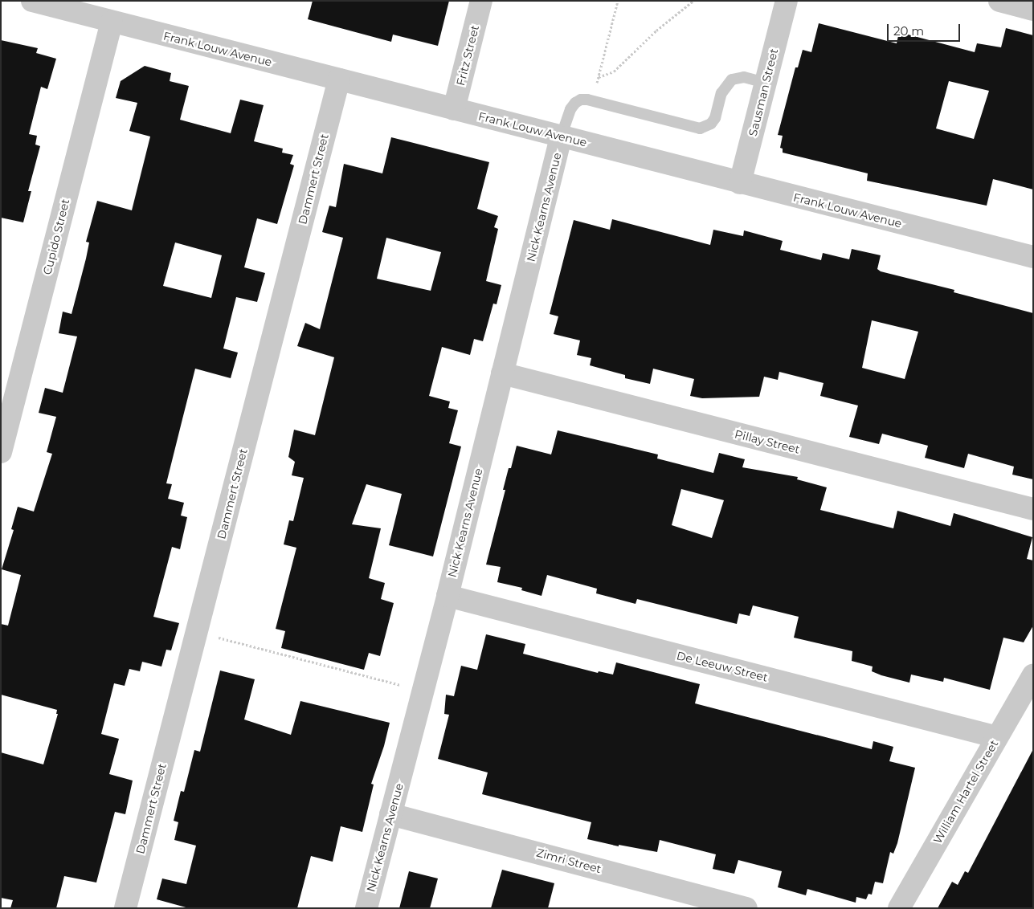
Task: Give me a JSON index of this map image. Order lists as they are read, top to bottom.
{
  "streets": {
    "street": [
      "Frank Louw Avenue",
      "Fritz Street",
      "Sausman Street",
      "Dammert Street",
      "Nick Kearns Avenue",
      "Cupido Street",
      "Pillay Street",
      "De Leeuw Street",
      "William Hartel Street",
      "Zimri Street"
    ]
  },
  "crossings": [
    ["Frank Louw Avenue", "Fritz Street"],
    ["Frank Louw Avenue", "Sausman Street"],
    ["Frank Louw Avenue", "Dammert Street"],
    ["Frank Louw Avenue", "Nick Kearns Avenue"],
    ["Frank Louw Avenue", "Cupido Street"],
    ["Nick Kearns Avenue", "Pillay Street"],
    ["Nick Kearns Avenue", "De Leeuw Street"],
    ["Nick Kearns Avenue", "Zimri Street"],
    ["De Leeuw Street", "William Hartel Street"]
  ],
  "scale_bar": "20 m"
}
